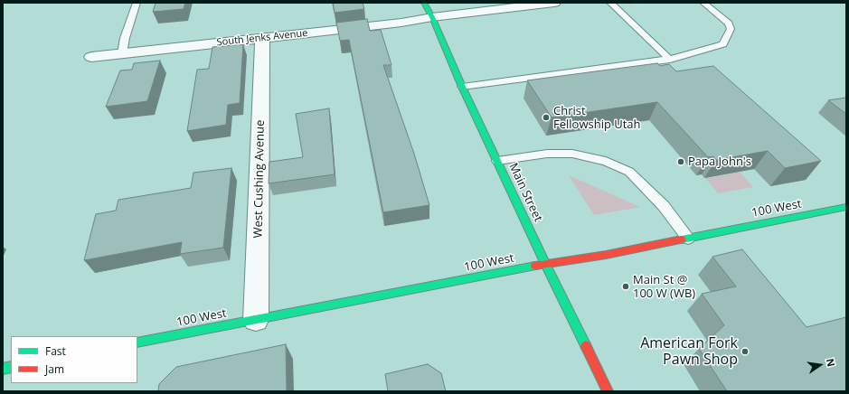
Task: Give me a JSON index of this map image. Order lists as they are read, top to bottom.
{
  "streets": {
    "street": [
      "South Jenks Avenue",
      "West Cushing Avenue",
      "Main Street",
      "100 West"
    ]
  },
  "crossings": [
    ["South Jenks Avenue", "West Cushing Avenue"],
    ["South Jenks Avenue", "Main Street"],
    ["West Cushing Avenue", "100 West"],
    ["Main Street", "100 West"]
  ],
  "places": [
    "Christ Fellowship Utah",
    "Papa John's",
    "Main St @ 100 W (WB)",
    "American Fork Pawn Shop"
  ],
  "legend": ["Fast", "Jam"],
  "north": "right"
}
